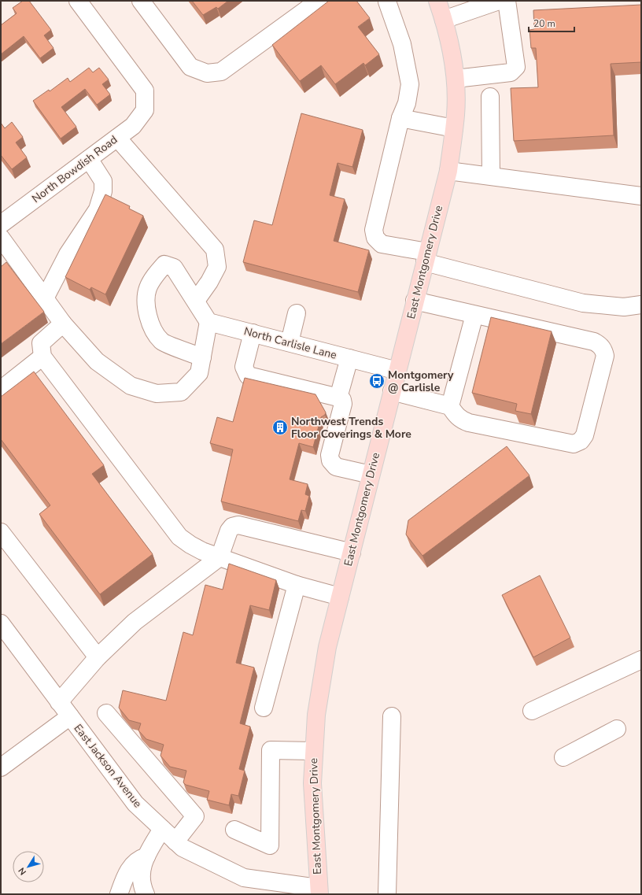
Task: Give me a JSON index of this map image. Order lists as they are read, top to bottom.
{
  "streets": {
    "main road": ["East Montgomery Drive"],
    "street": ["North Bowdish Road", "North Carlisle Lane", "East Jackson Avenue"]
  },
  "crossings": [
    ["East Montgomery Drive", "North Carlisle Lane"],
    ["East Montgomery Drive", "East Jackson Avenue"]
  ],
  "places": {
    "bus stop": ["Montgomery @ Carlisle"],
    "building": ["Northwest Trends Floor Coverings & More"]
  },
  "scale_bar": "20 m",
  "north": "bottom left"
}
